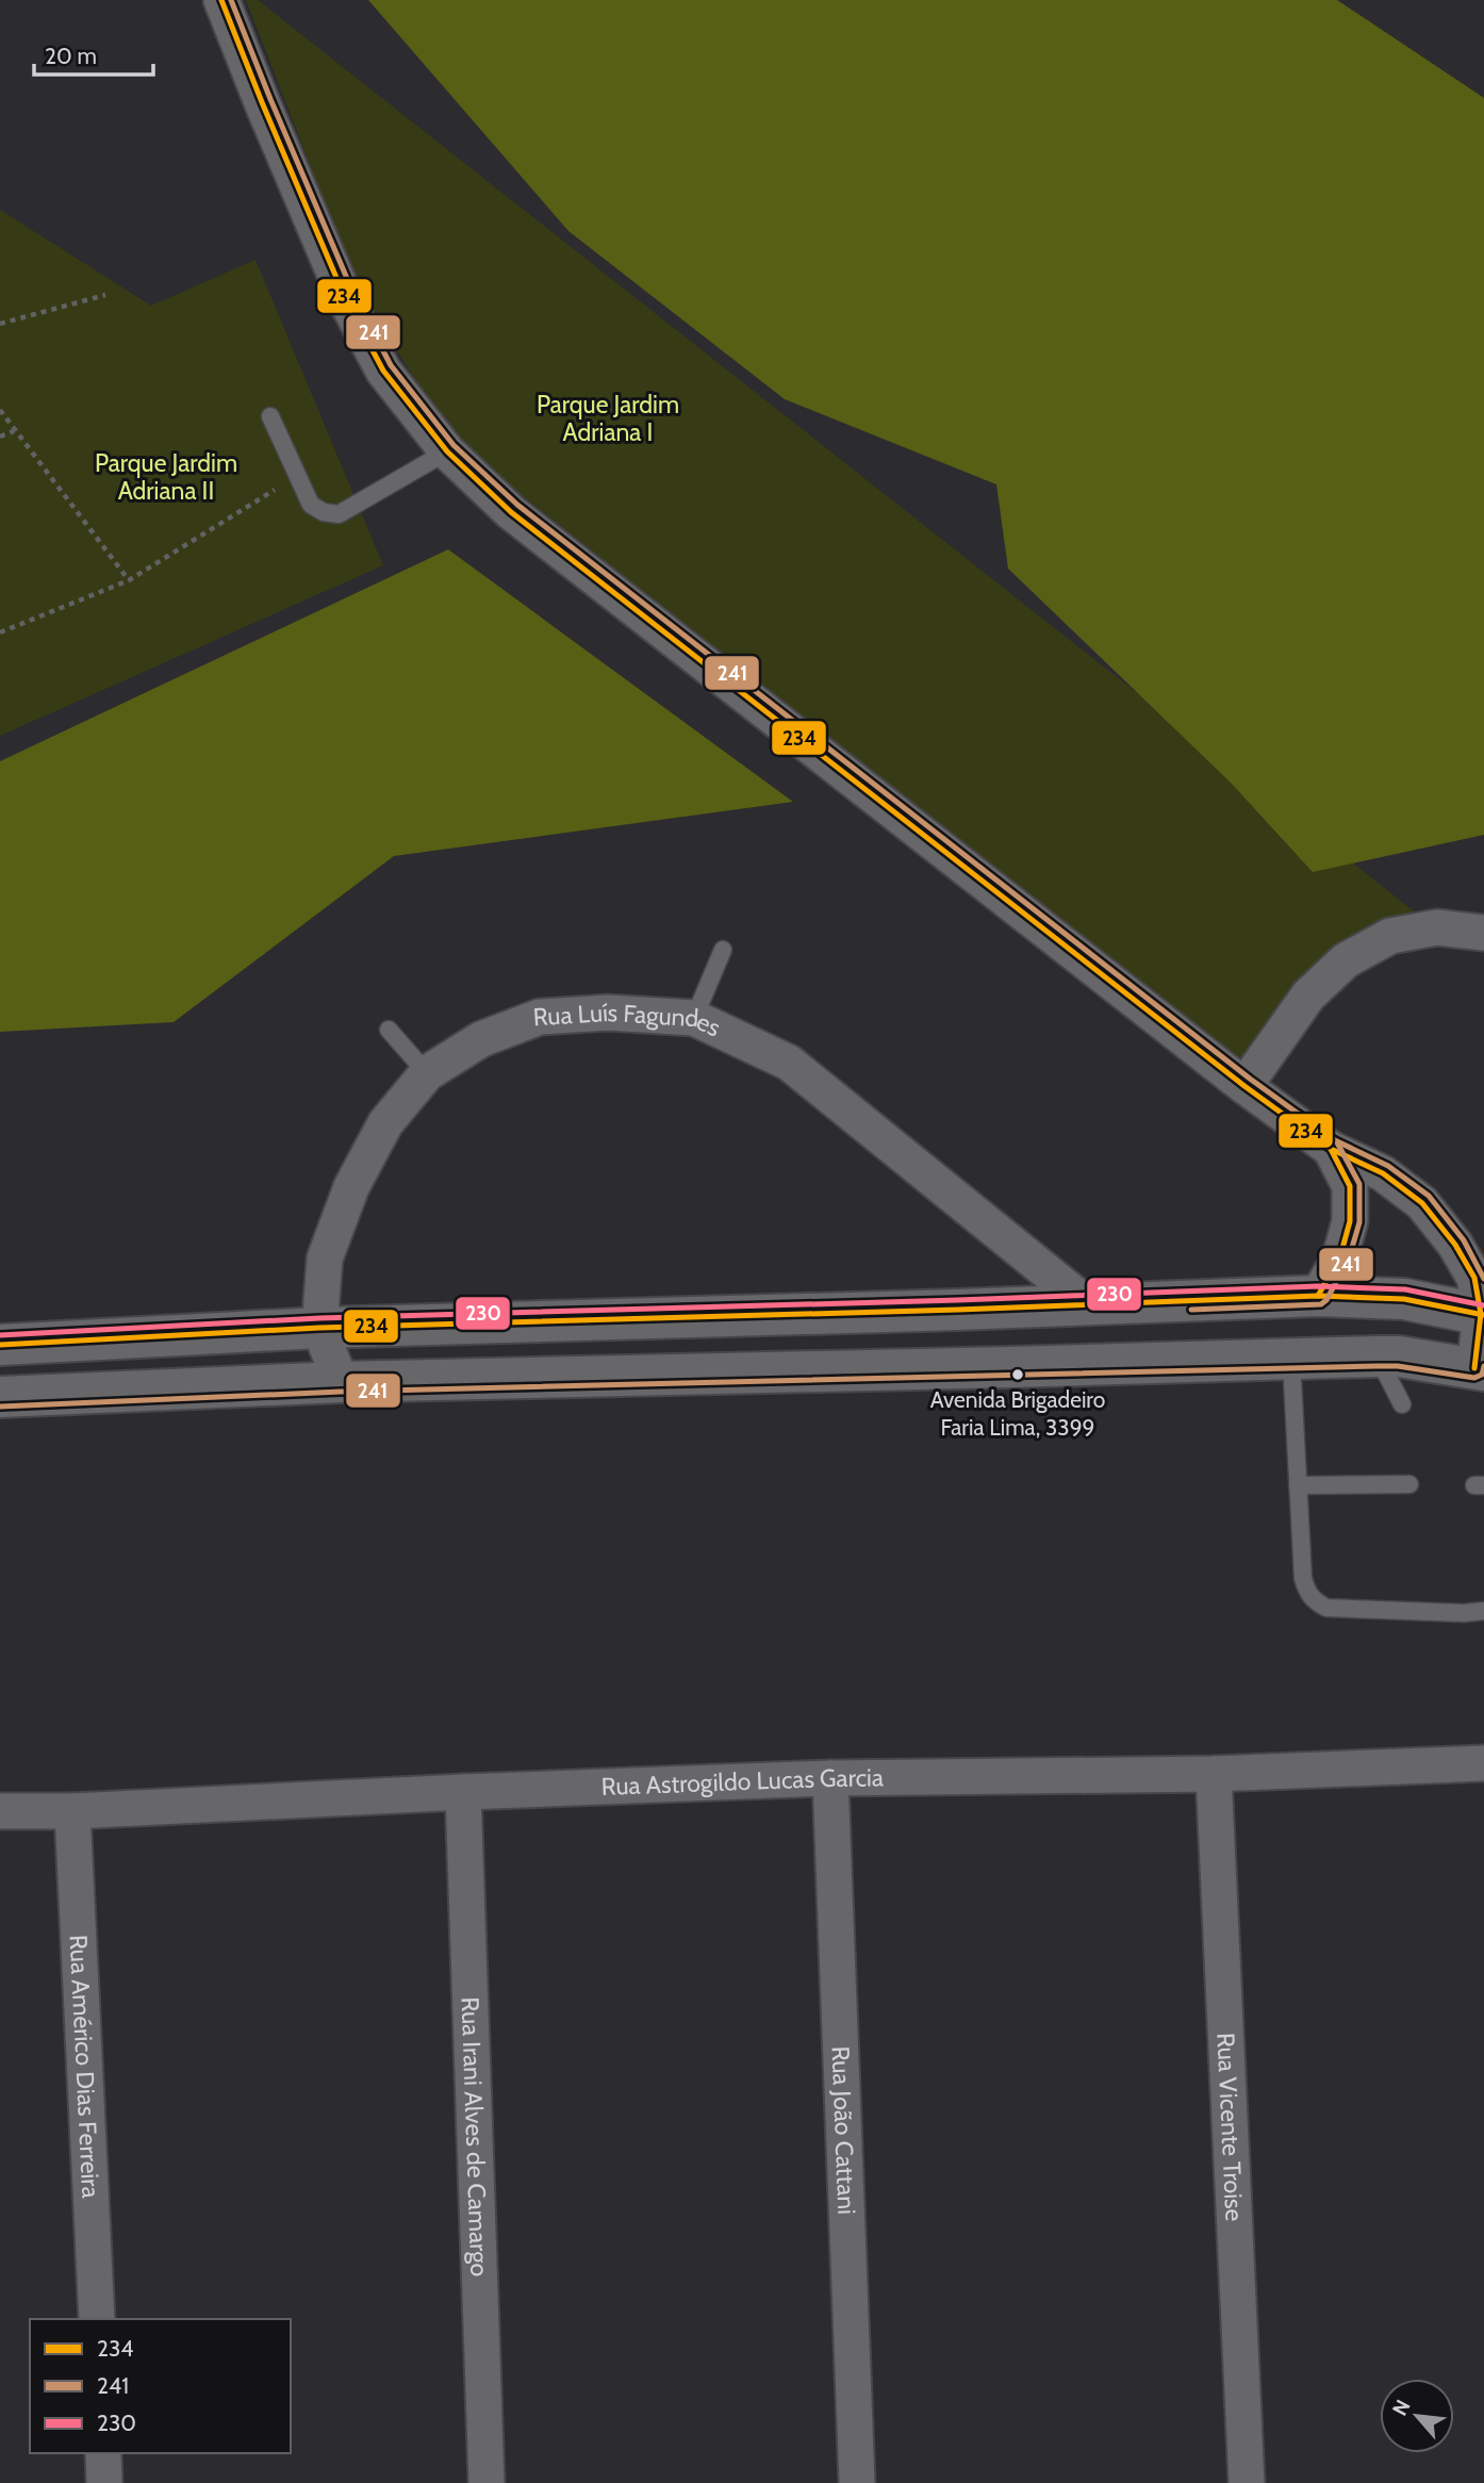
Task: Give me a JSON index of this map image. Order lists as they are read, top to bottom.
{
  "streets": {
    "street": [
      "Rua Luís Fagundes",
      "Rua Astrogildo Lucas Garcia",
      "Rua Américo Dias Ferreira",
      "Rua Vicente Troise",
      "Rua João Cattani",
      "Rua Irani Alves de Camargo"
    ]
  },
  "crossings": [
    ["Rua Astrogildo Lucas Garcia", "Rua Américo Dias Ferreira"],
    ["Rua Astrogildo Lucas Garcia", "Rua Vicente Troise"],
    ["Rua Astrogildo Lucas Garcia", "Rua João Cattani"],
    ["Rua Astrogildo Lucas Garcia", "Rua Irani Alves de Camargo"]
  ],
  "parks": ["Parque Jardim Adriana I", "Parque Jardim Adriana II"],
  "places": ["Avenida Brigadeiro Faria Lima, 3399"],
  "lines": ["transit line 234", "transit line 241", "transit line 230"],
  "legend": ["234", "241", "230"],
  "scale_bar": "20 m",
  "north": "top left"
}
